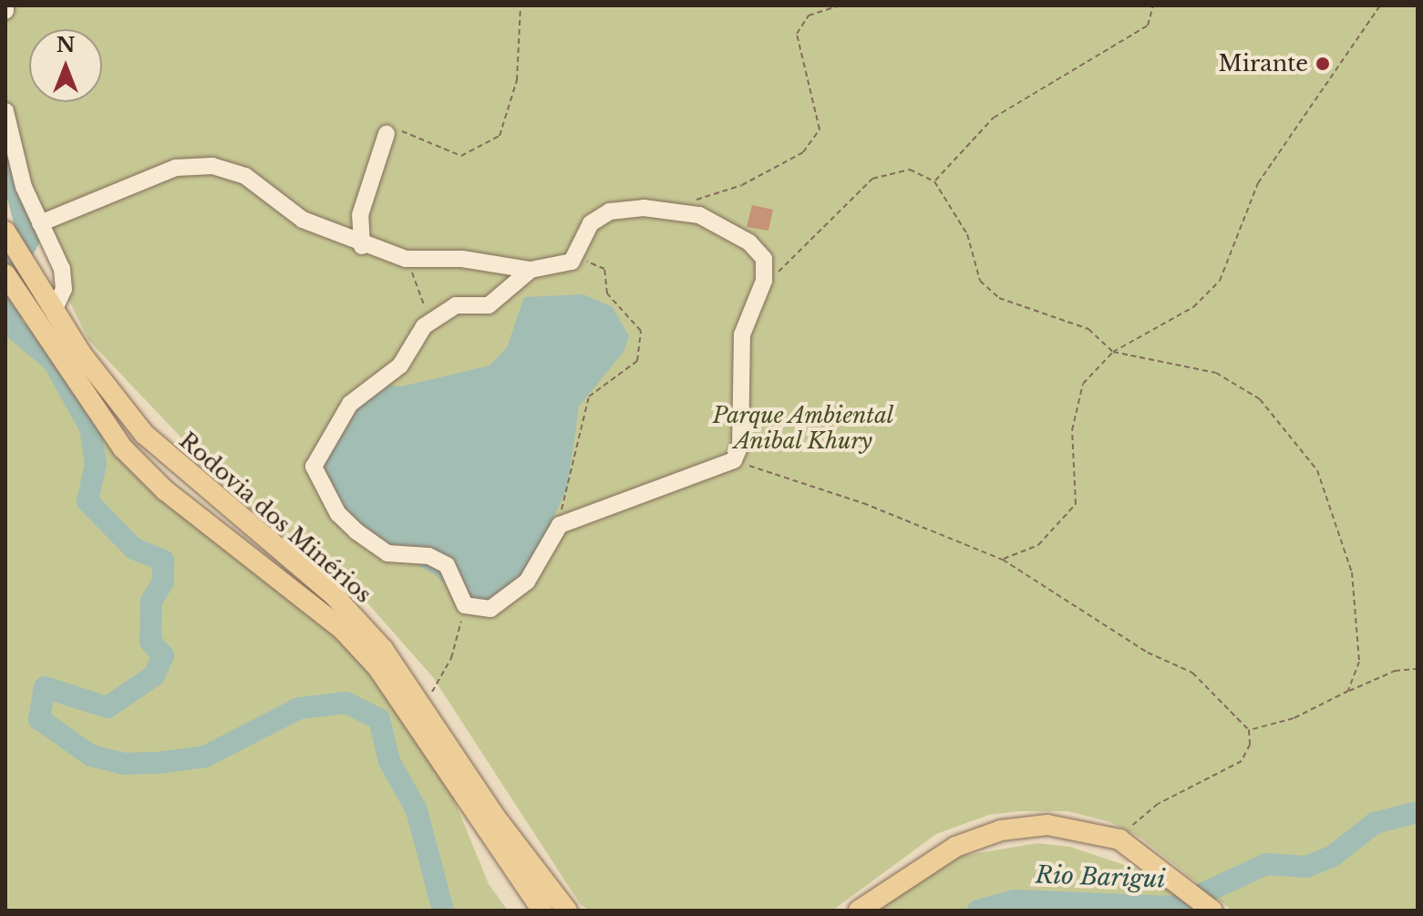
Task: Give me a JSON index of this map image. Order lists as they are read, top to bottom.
{
  "streets": {
    "main road": ["Rodovia dos Minérios"]
  },
  "water": ["Rio Barigui"],
  "parks": ["Parque Ambiental Anibal Khury"],
  "places": ["Mirante"],
  "north": "top"
}
